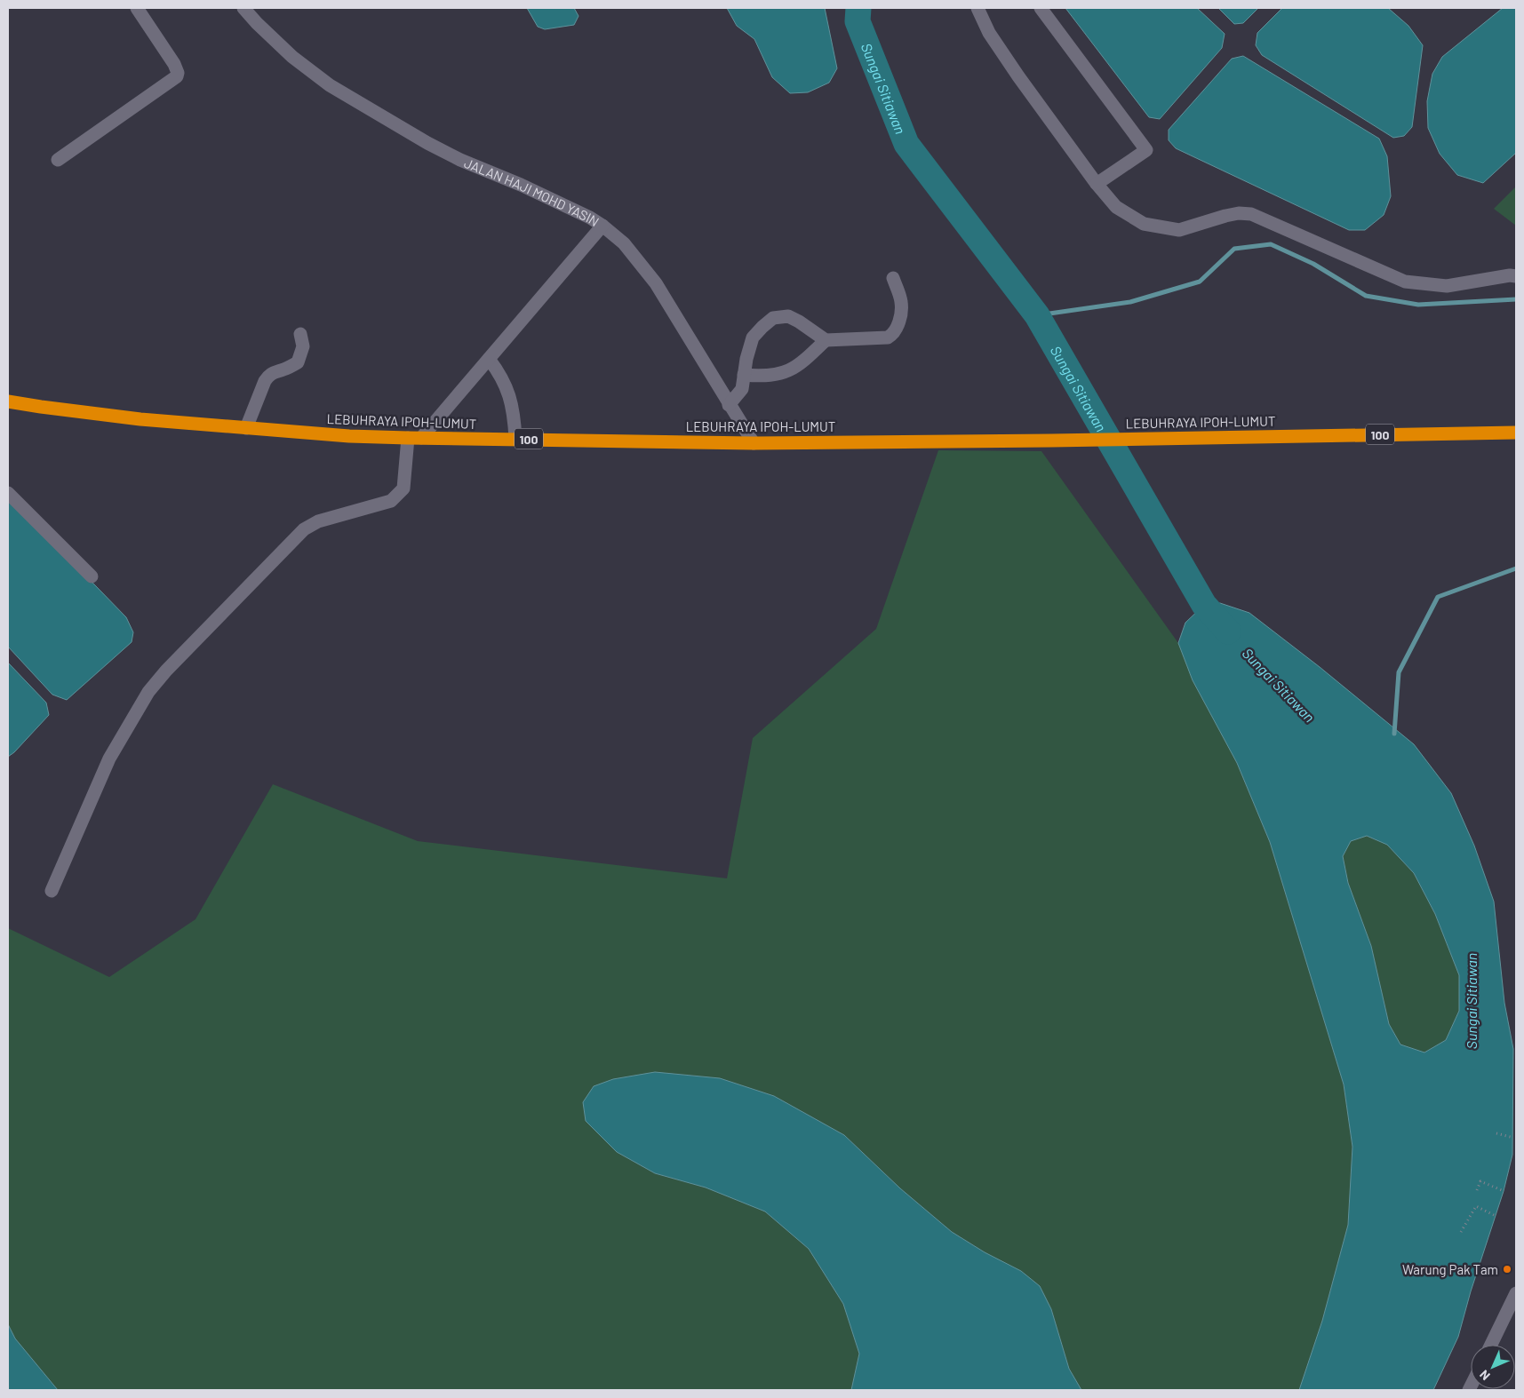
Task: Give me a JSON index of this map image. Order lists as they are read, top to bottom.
{
  "streets": {
    "highway": ["LEBUHRAYA IPOH-LUMUT", "100"],
    "street": ["JALAN HAJI MOHD YASIN"]
  },
  "crossings": [
    ["JALAN HAJI MOHD YASIN", "LEBUHRAYA IPOH-LUMUT"]
  ],
  "water": ["Sungai Sitiawan"],
  "places": ["Warung Pak Tam"],
  "north": "bottom left"
}
